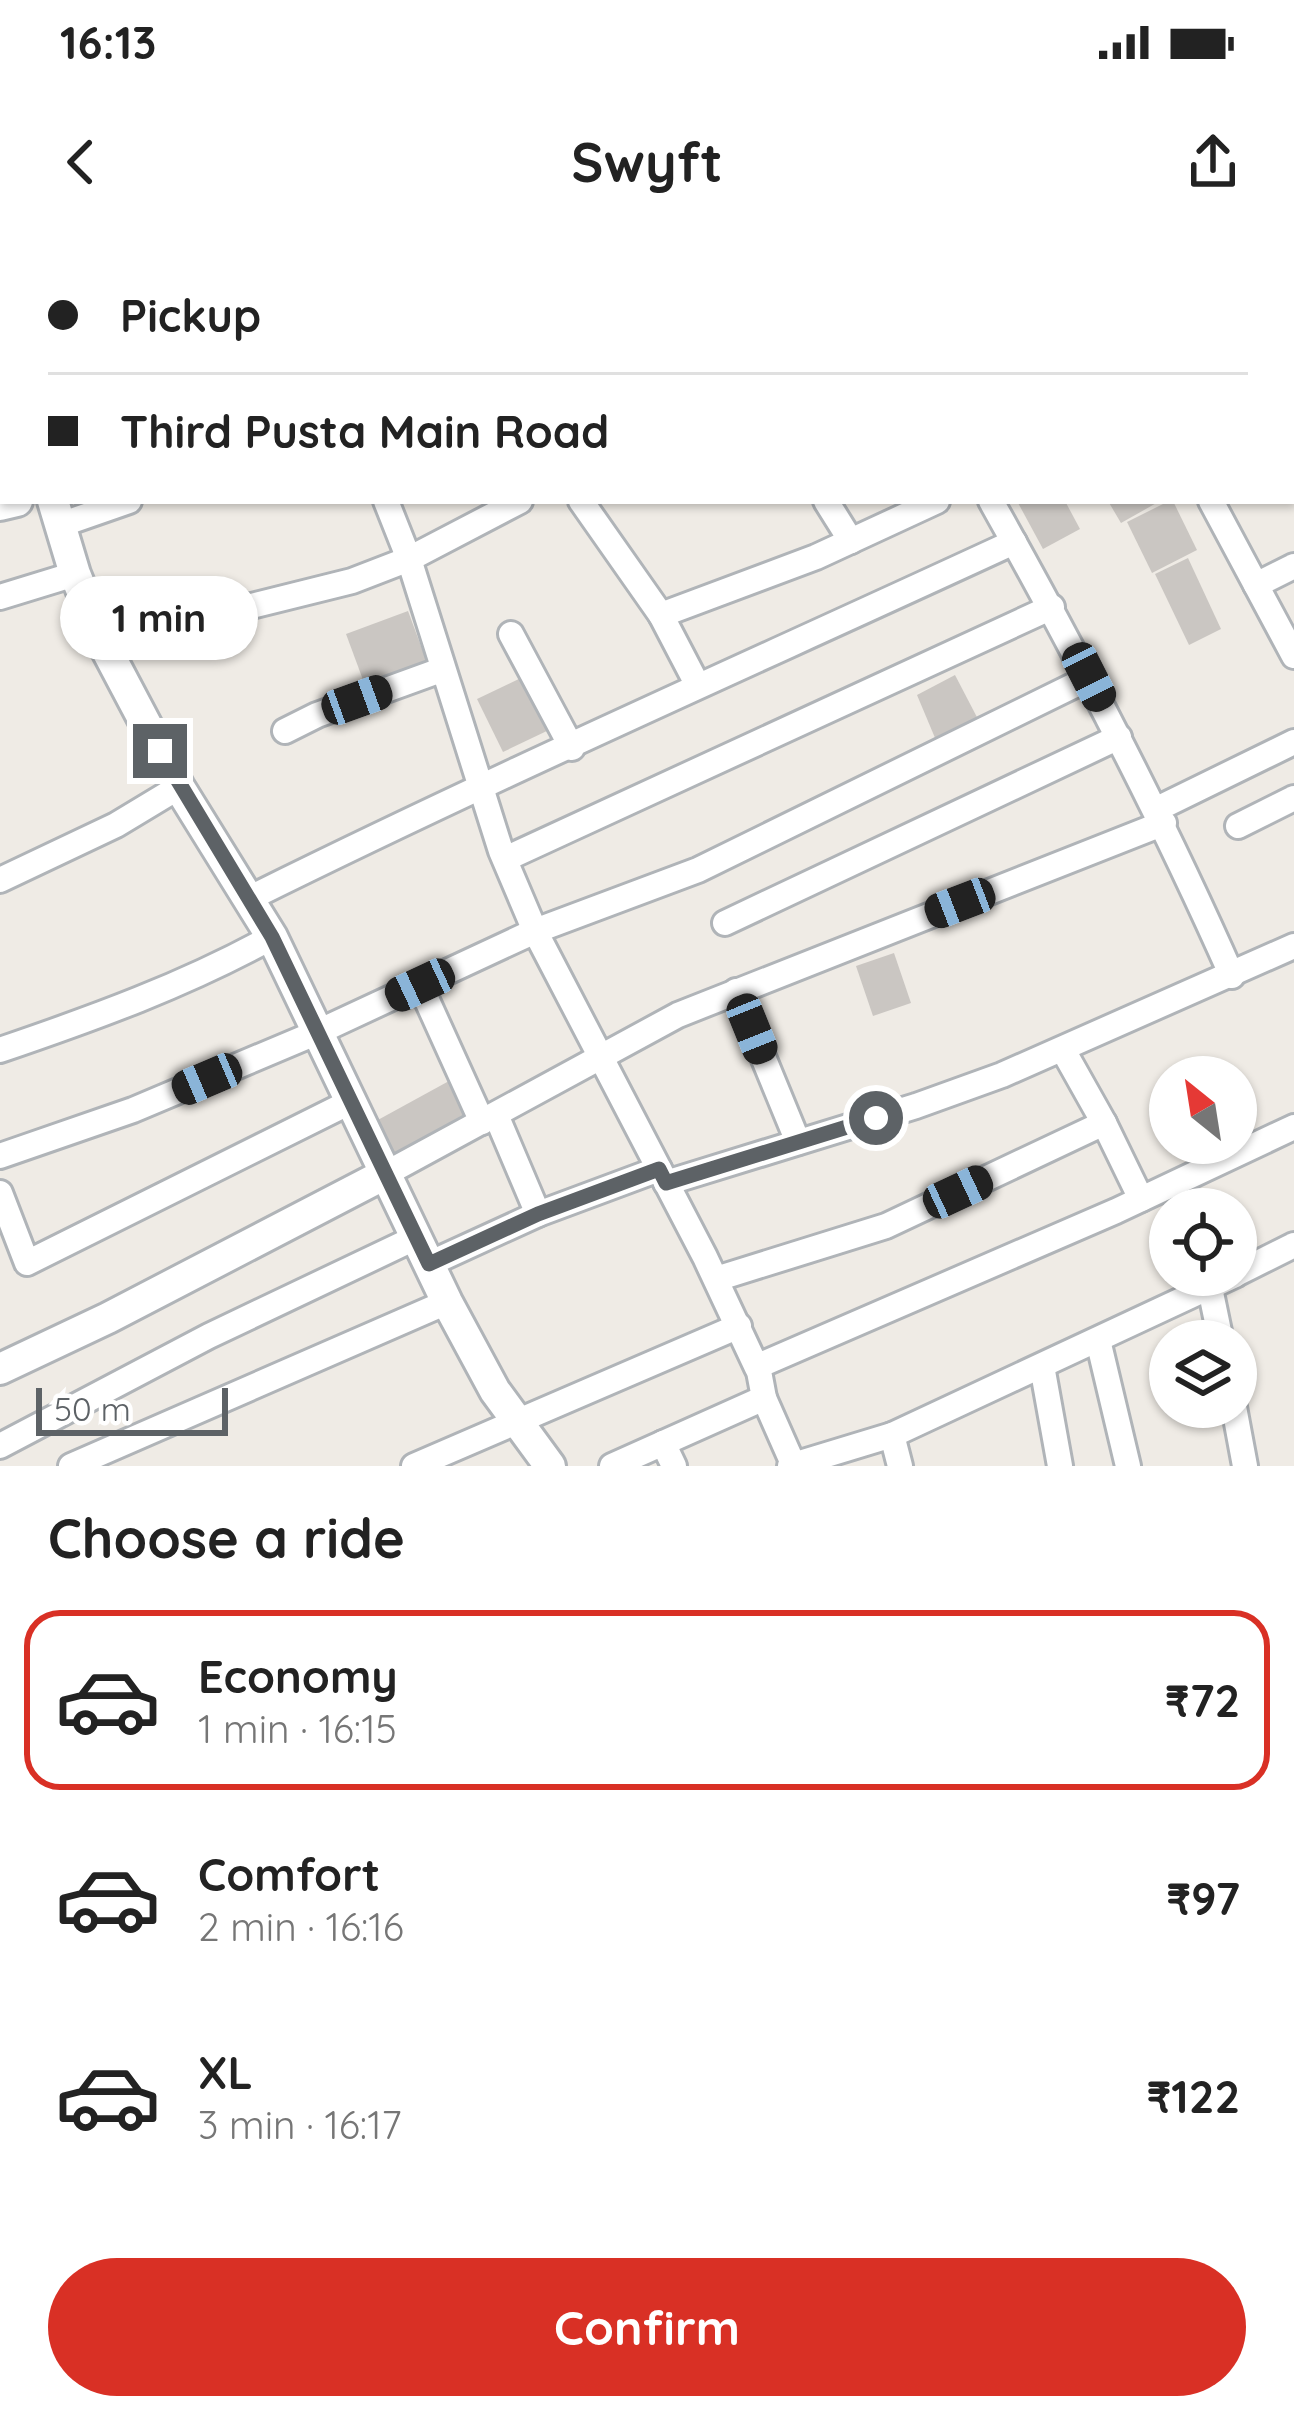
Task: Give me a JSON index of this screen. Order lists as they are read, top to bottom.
{
  "scale_bar": "50 m",
  "north": "top left",
  "page": {
    "status": "16:13",
    "header": "Swyft",
    "banner": ["Pickup", "Third Pusta Main Road"],
    "bubble": "1 min",
    "scale": "50 m",
    "heading": "Choose a ride",
    "list": [
      {
        "name": "Economy",
        "note": "1 min · 16:15",
        "value": "₹72"
      },
      {
        "name": "Comfort",
        "note": "2 min · 16:16",
        "value": "₹97"
      },
      {
        "name": "XL",
        "note": "3 min · 16:17",
        "value": "₹122"
      }
    ],
    "buttons": "Confirm"
  }
}
